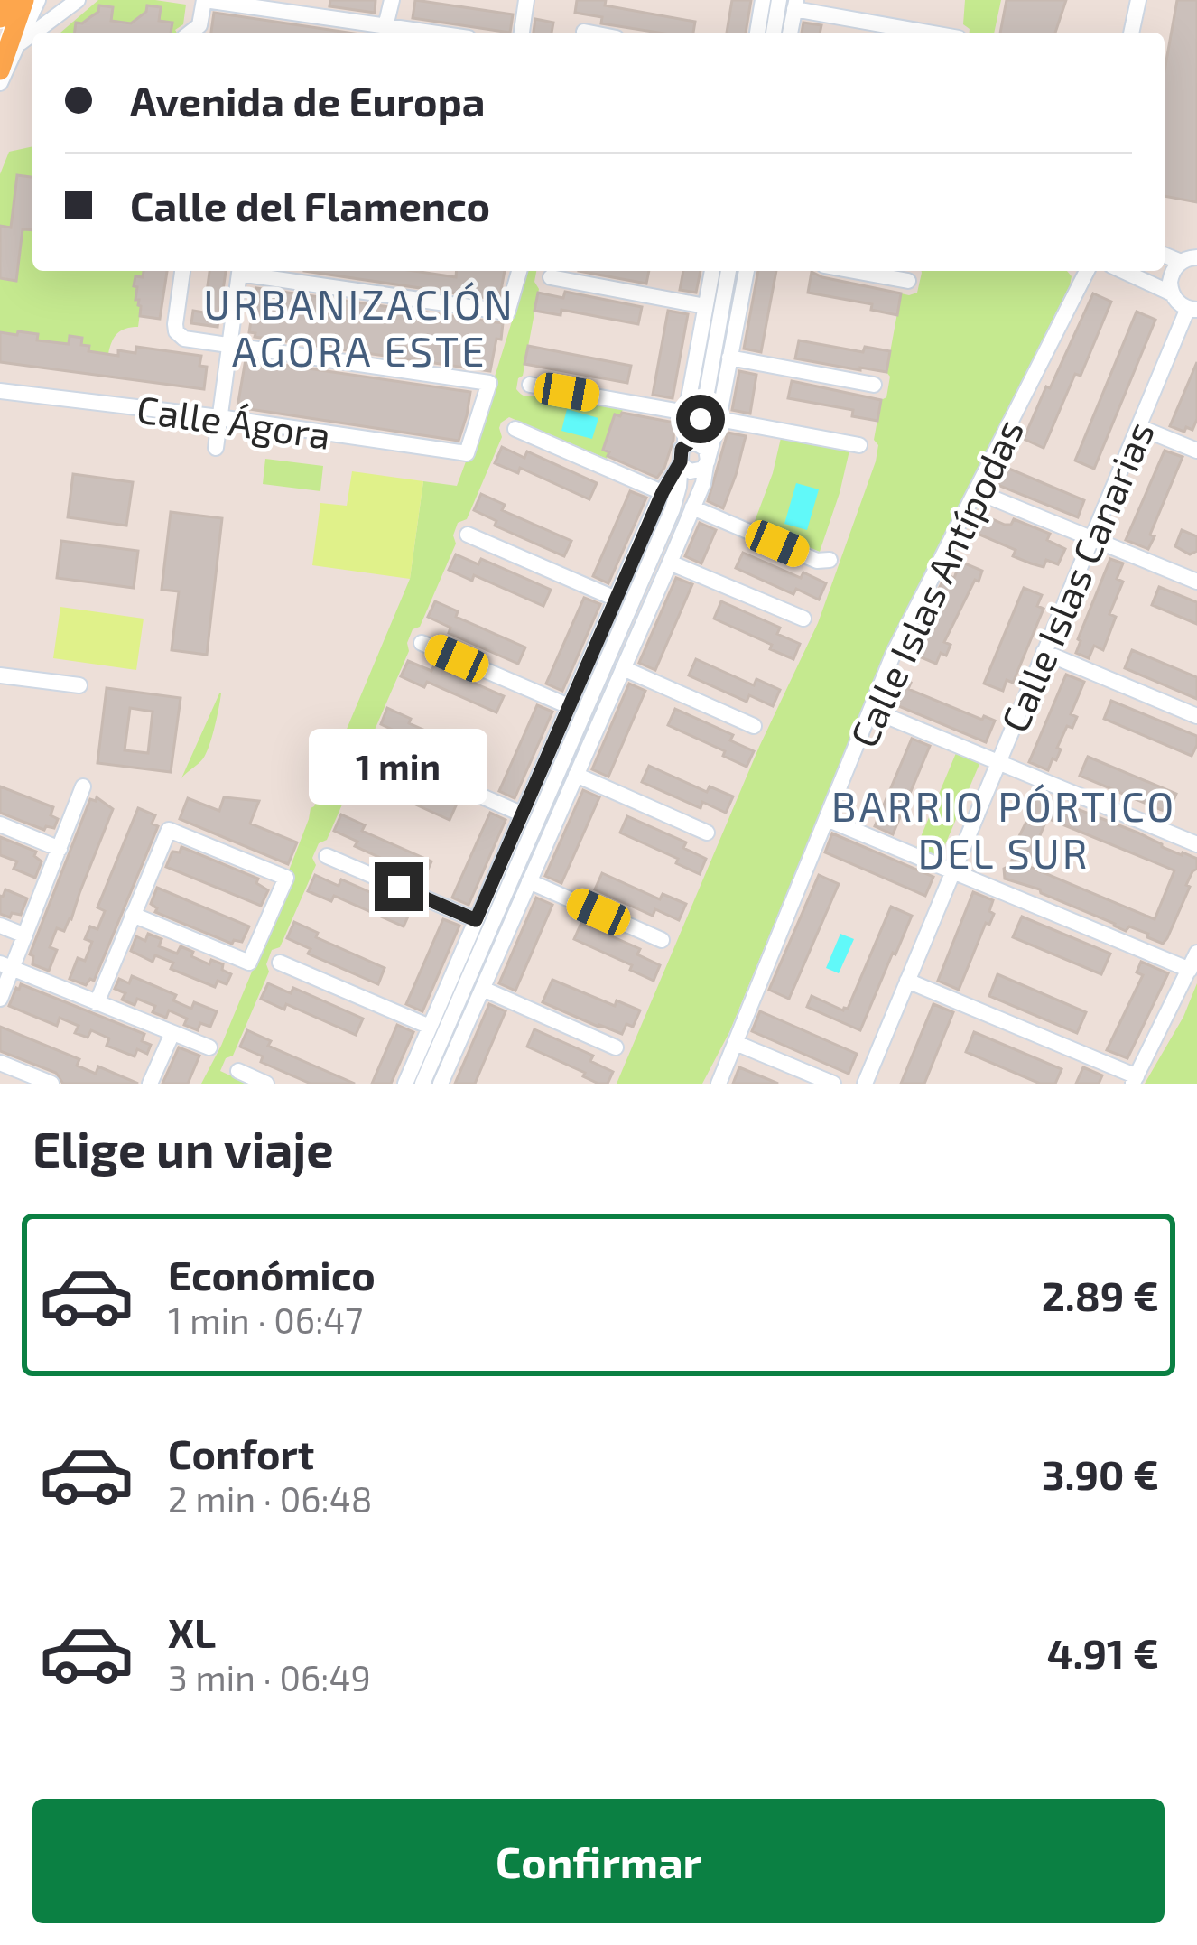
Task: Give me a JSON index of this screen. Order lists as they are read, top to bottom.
{
  "streets": {
    "street": ["Calle Ágora", "Calle Islas Canarias", "Calle Islas Antípodas"]
  },
  "districts": ["URBANIZACIÓN AGORA ESTE", "BARRIO PÓRTICO DEL SUR"],
  "page": {
    "banner": ["Avenida de Europa", "Calle del Flamenco"],
    "bubble": "1 min",
    "heading": "Elige un viaje",
    "list": [
      {
        "name": "Económico",
        "note": "1 min · 06:47",
        "value": "2.89 €"
      },
      {
        "name": "Confort",
        "note": "2 min · 06:48",
        "value": "3.90 €"
      },
      {
        "name": "XL",
        "note": "3 min · 06:49",
        "value": "4.91 €"
      }
    ],
    "buttons": "Confirmar"
  }
}
